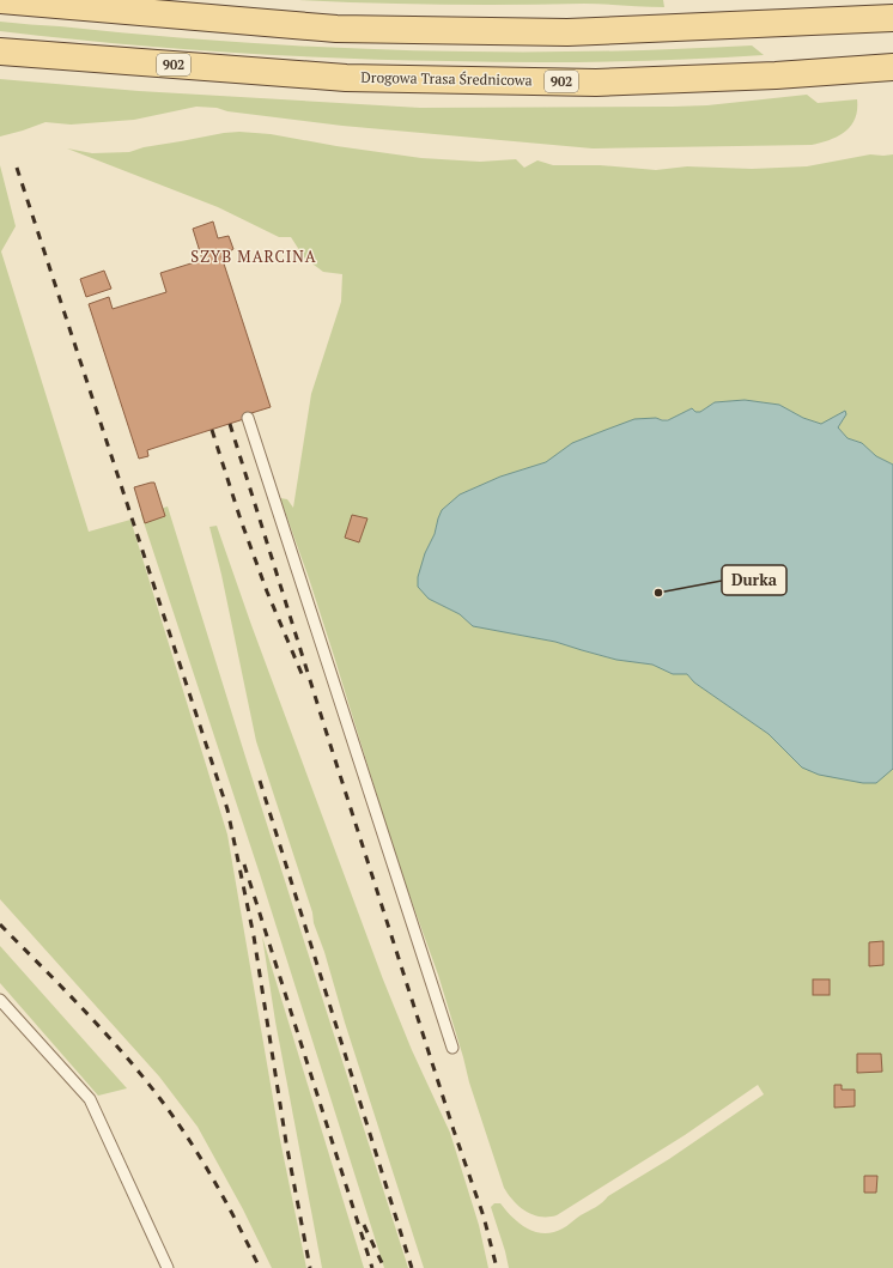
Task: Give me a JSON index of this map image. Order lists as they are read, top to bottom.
{
  "streets": {
    "main road": ["902", "Drogowa Trasa Średnicowa"]
  },
  "districts": ["SZYB MARCINA"],
  "places": ["Durka"]
}
